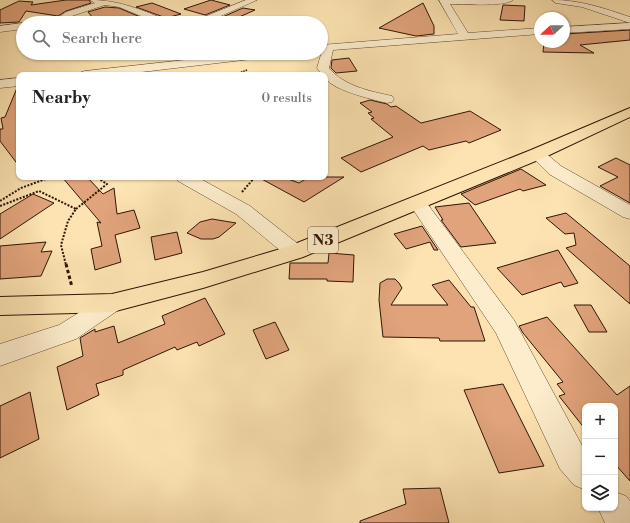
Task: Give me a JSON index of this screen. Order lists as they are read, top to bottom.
{
  "streets": {
    "highway": ["N3"]
  },
  "north": "left",
  "page": {
    "search": "Search here",
    "heading": ["Nearby", "0 results"],
    "map_buttons": ["+", "−"]
  }
}
